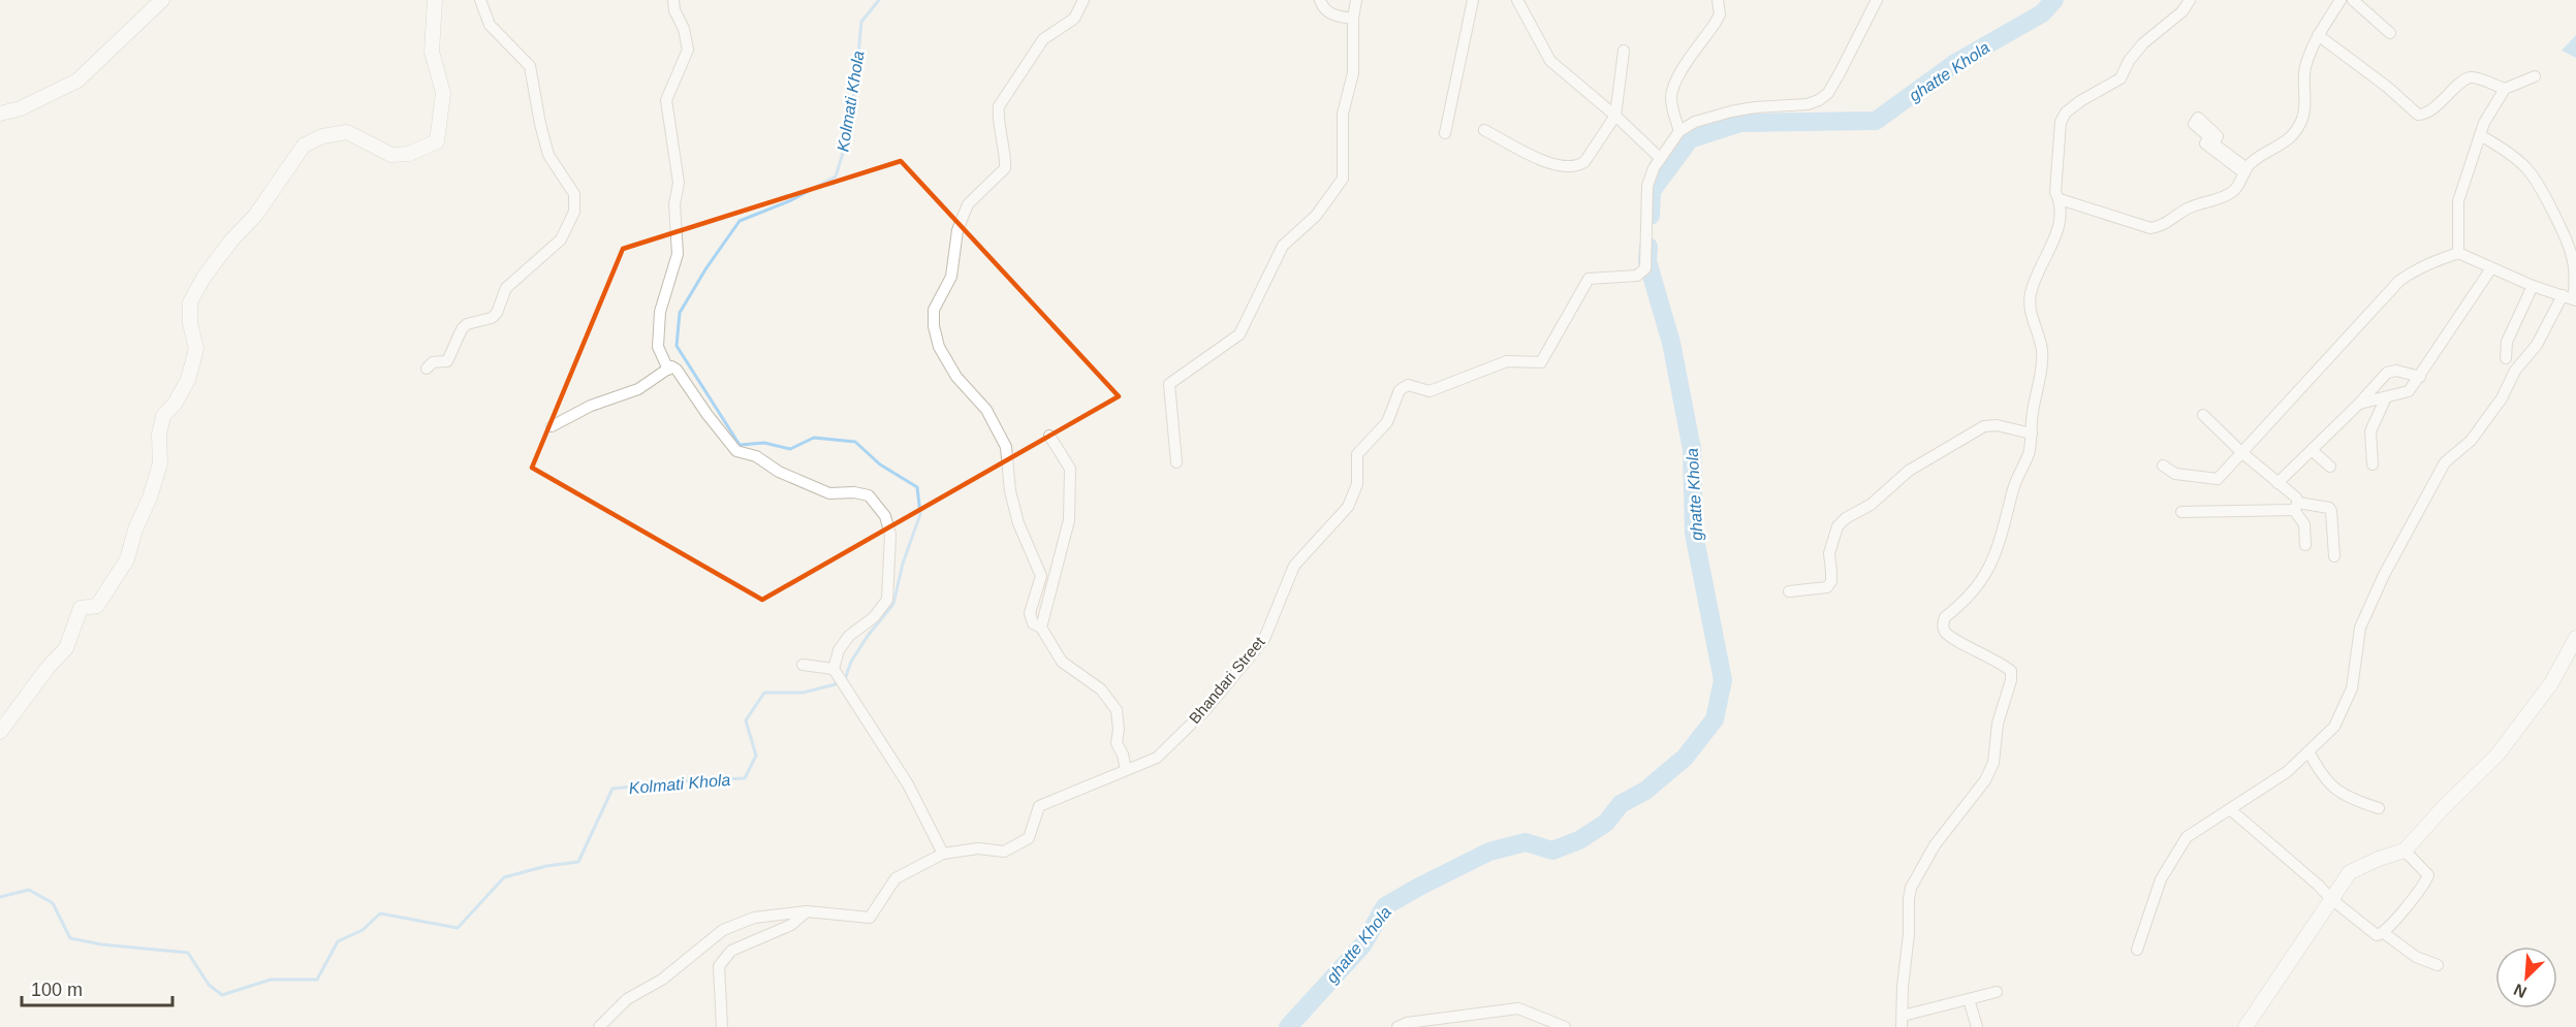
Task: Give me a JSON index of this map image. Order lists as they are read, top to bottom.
{
  "streets": {
    "street": ["Bhandari Street"]
  },
  "water": ["ghatte Khola", "Kolmati Khola"],
  "scale_bar": "100 m",
  "north": "bottom left"
}
